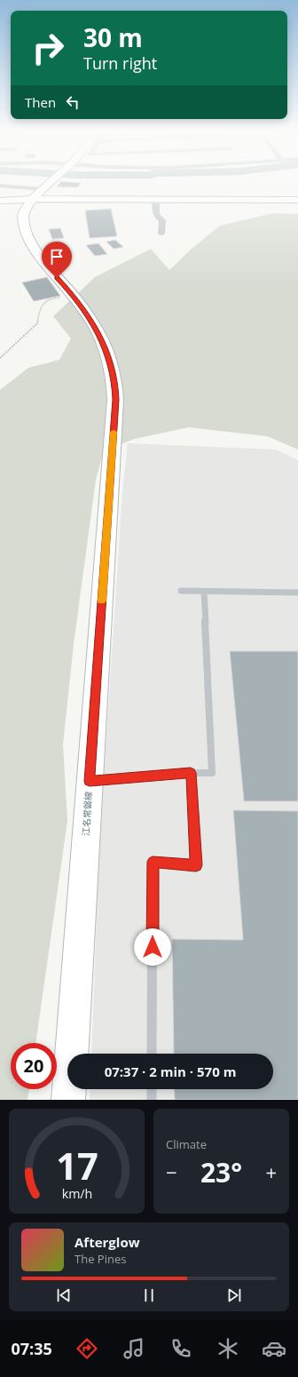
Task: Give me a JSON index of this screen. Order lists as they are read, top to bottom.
{
  "streets": {
    "main road": ["江名常磐線"]
  },
  "page": {
    "turn": ["30 m", "Turn right"],
    "then": "Then",
    "limit": "20",
    "trip": "07:37 · 2 min · 570 m",
    "tile": "Climate",
    "heat": ["−", "23°", "+"],
    "song": ["Afterglow", "The Pines"],
    "tabs": "07:35",
    "gauge": ["17", "km/h"]
  }
}
